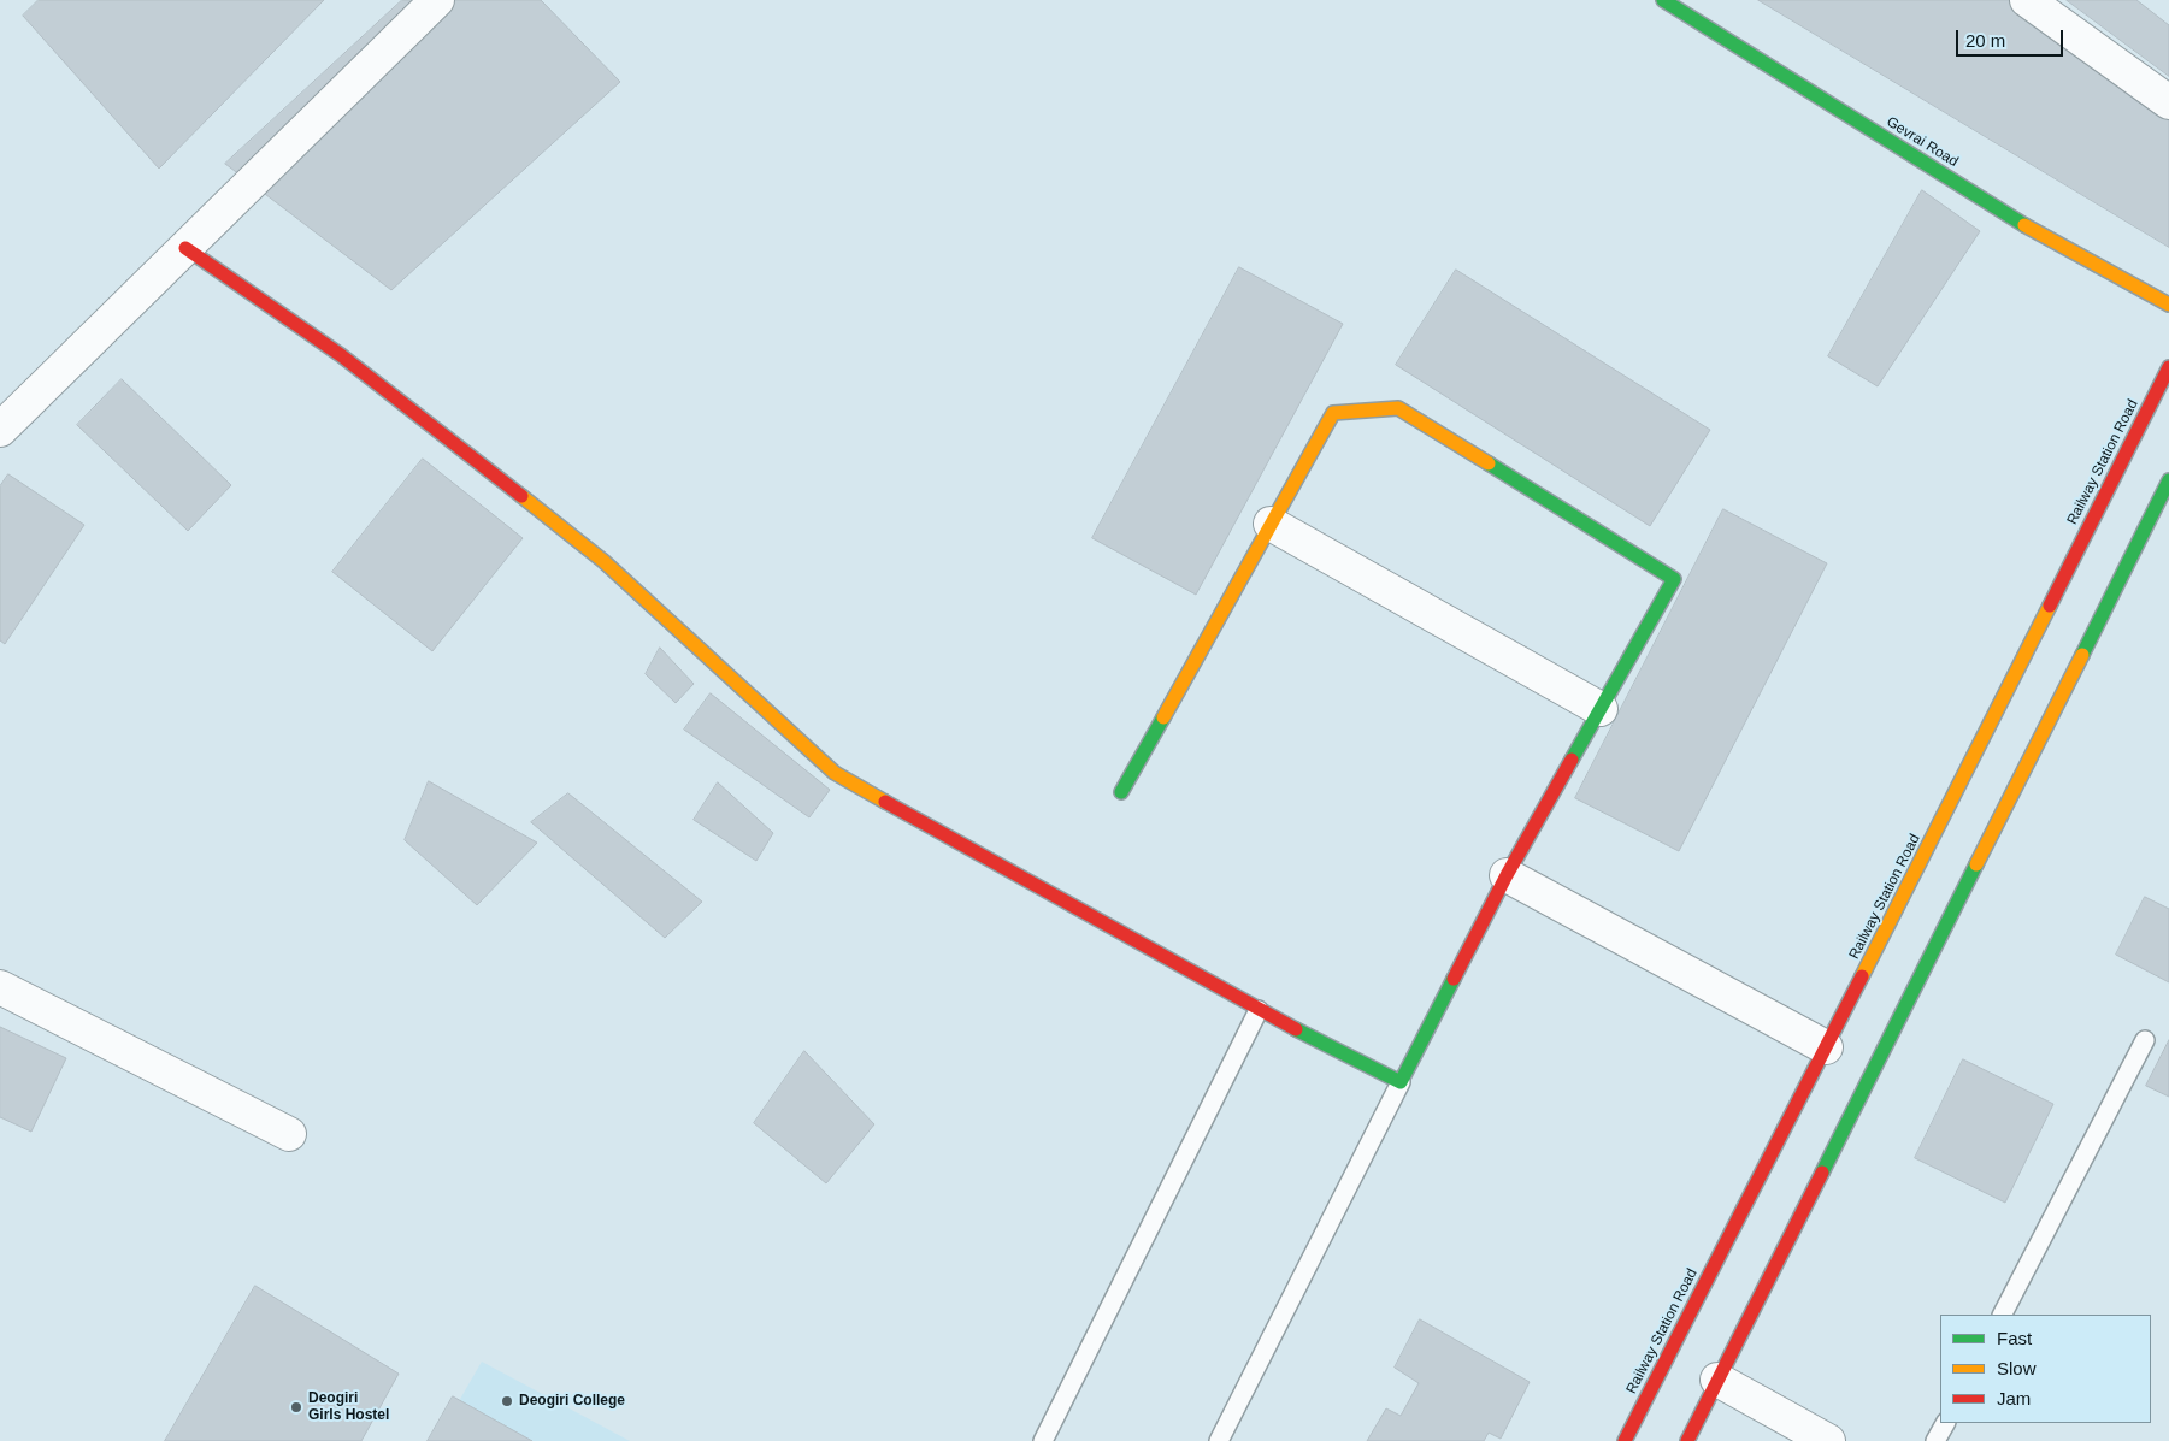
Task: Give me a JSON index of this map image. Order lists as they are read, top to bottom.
{
  "streets": {
    "street": ["Gevrai Road", "Railway Station Road"]
  },
  "places": ["Deogiri College", "Deogiri Girls Hostel"],
  "legend": ["Fast", "Slow", "Jam"],
  "scale_bar": "20 m"
}
